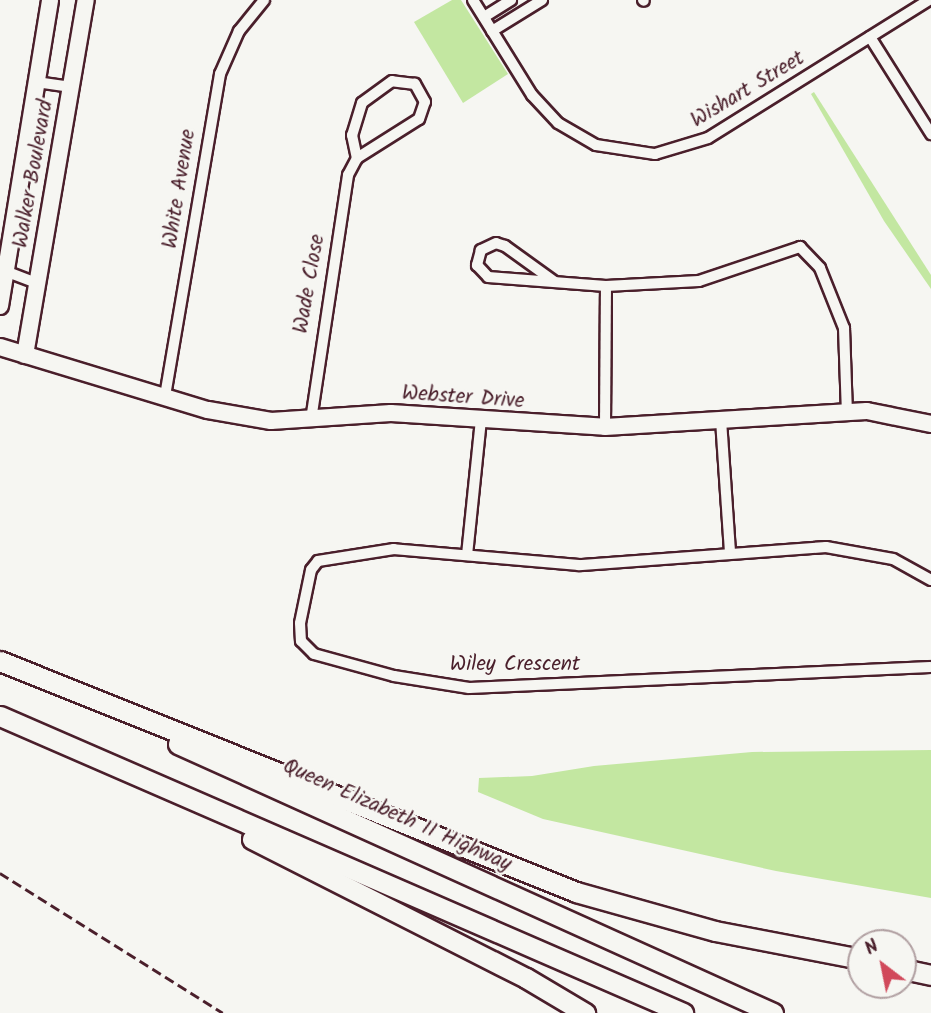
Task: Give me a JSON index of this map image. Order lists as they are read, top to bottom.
{
  "streets": {
    "highway": ["Queen Elizabeth II Highway"],
    "street": [
      "Wishart Street",
      "Walker Boulevard",
      "White Avenue",
      "Wade Close",
      "Webster Drive",
      "Wiley Crescent"
    ]
  },
  "crossings": [
    ["Walker Boulevard", "Webster Drive"],
    ["White Avenue", "Webster Drive"],
    ["Wade Close", "Webster Drive"]
  ],
  "north": "top left"
}
